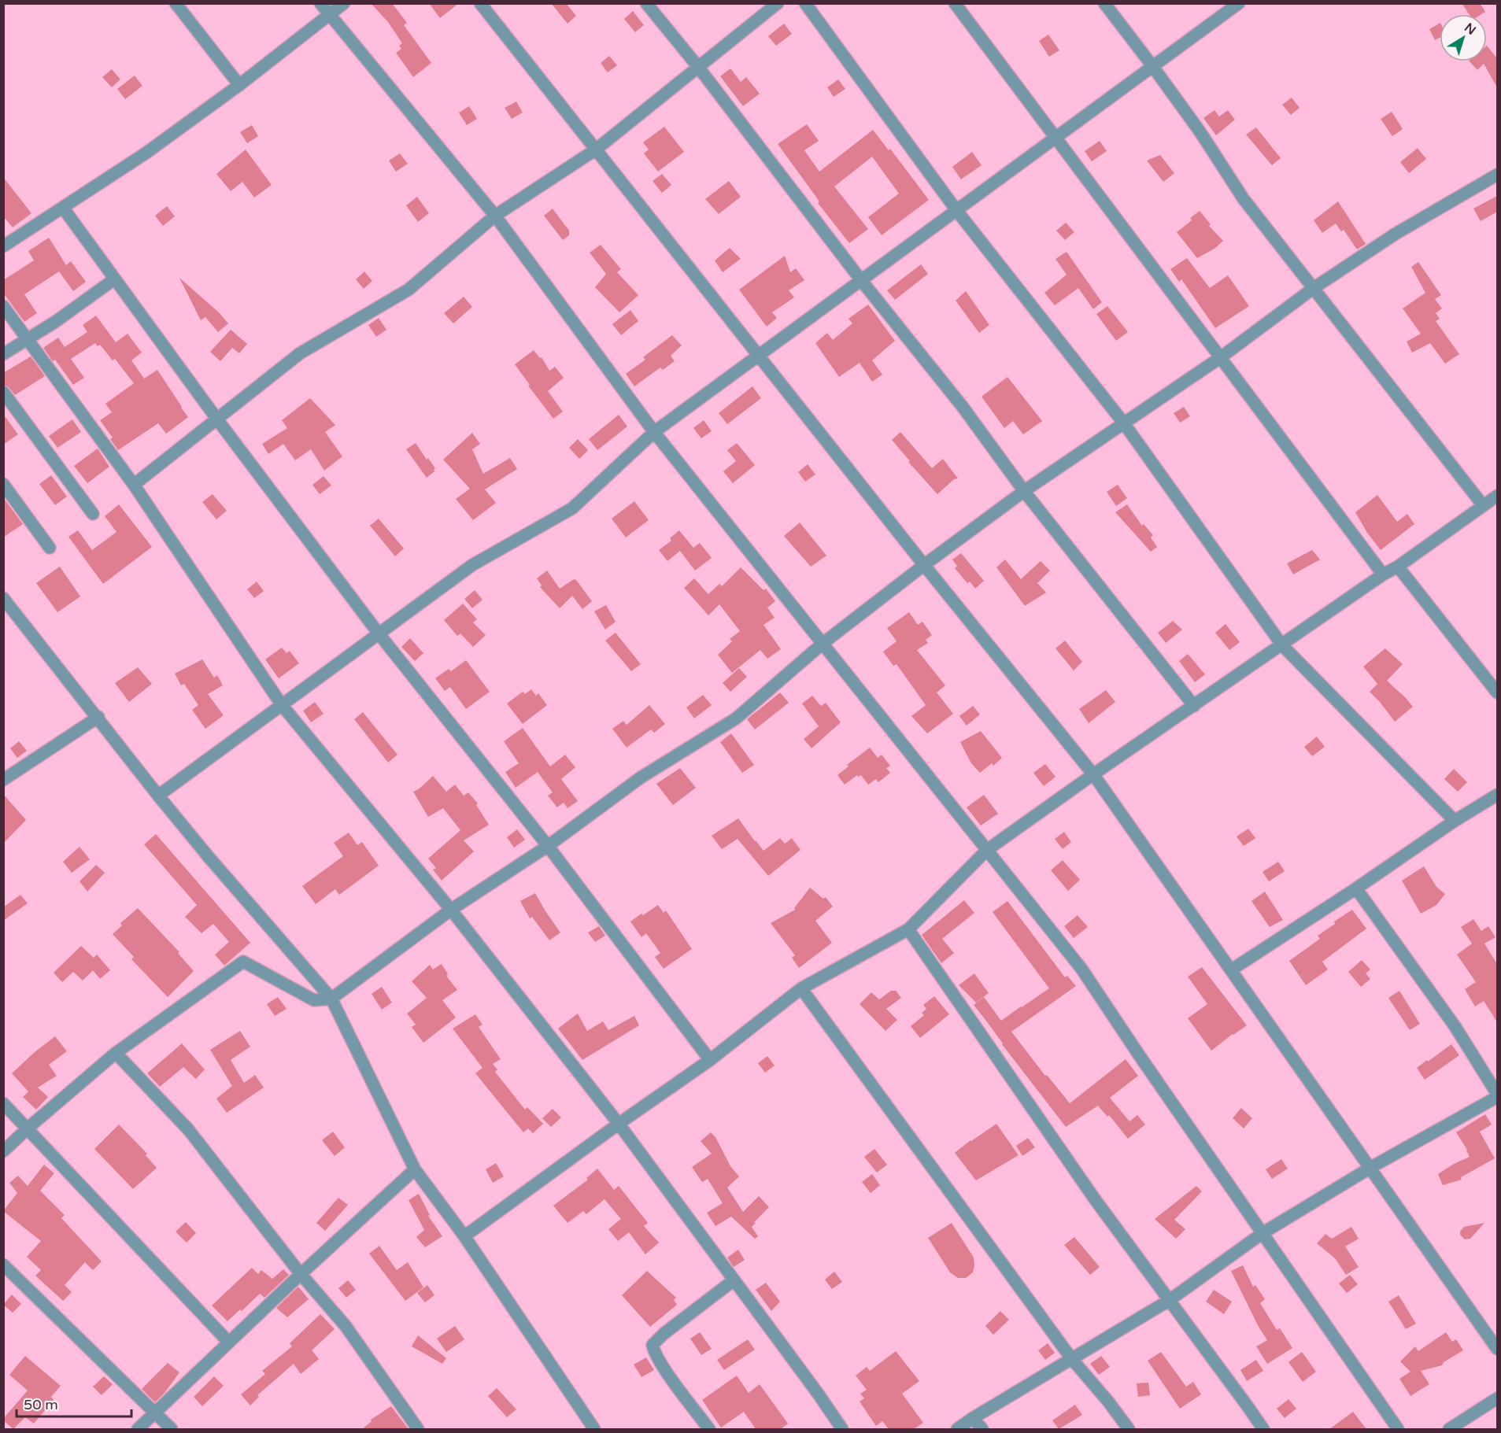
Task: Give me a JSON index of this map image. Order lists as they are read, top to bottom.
{
  "scale_bar": "50 m",
  "north": "top right"
}
